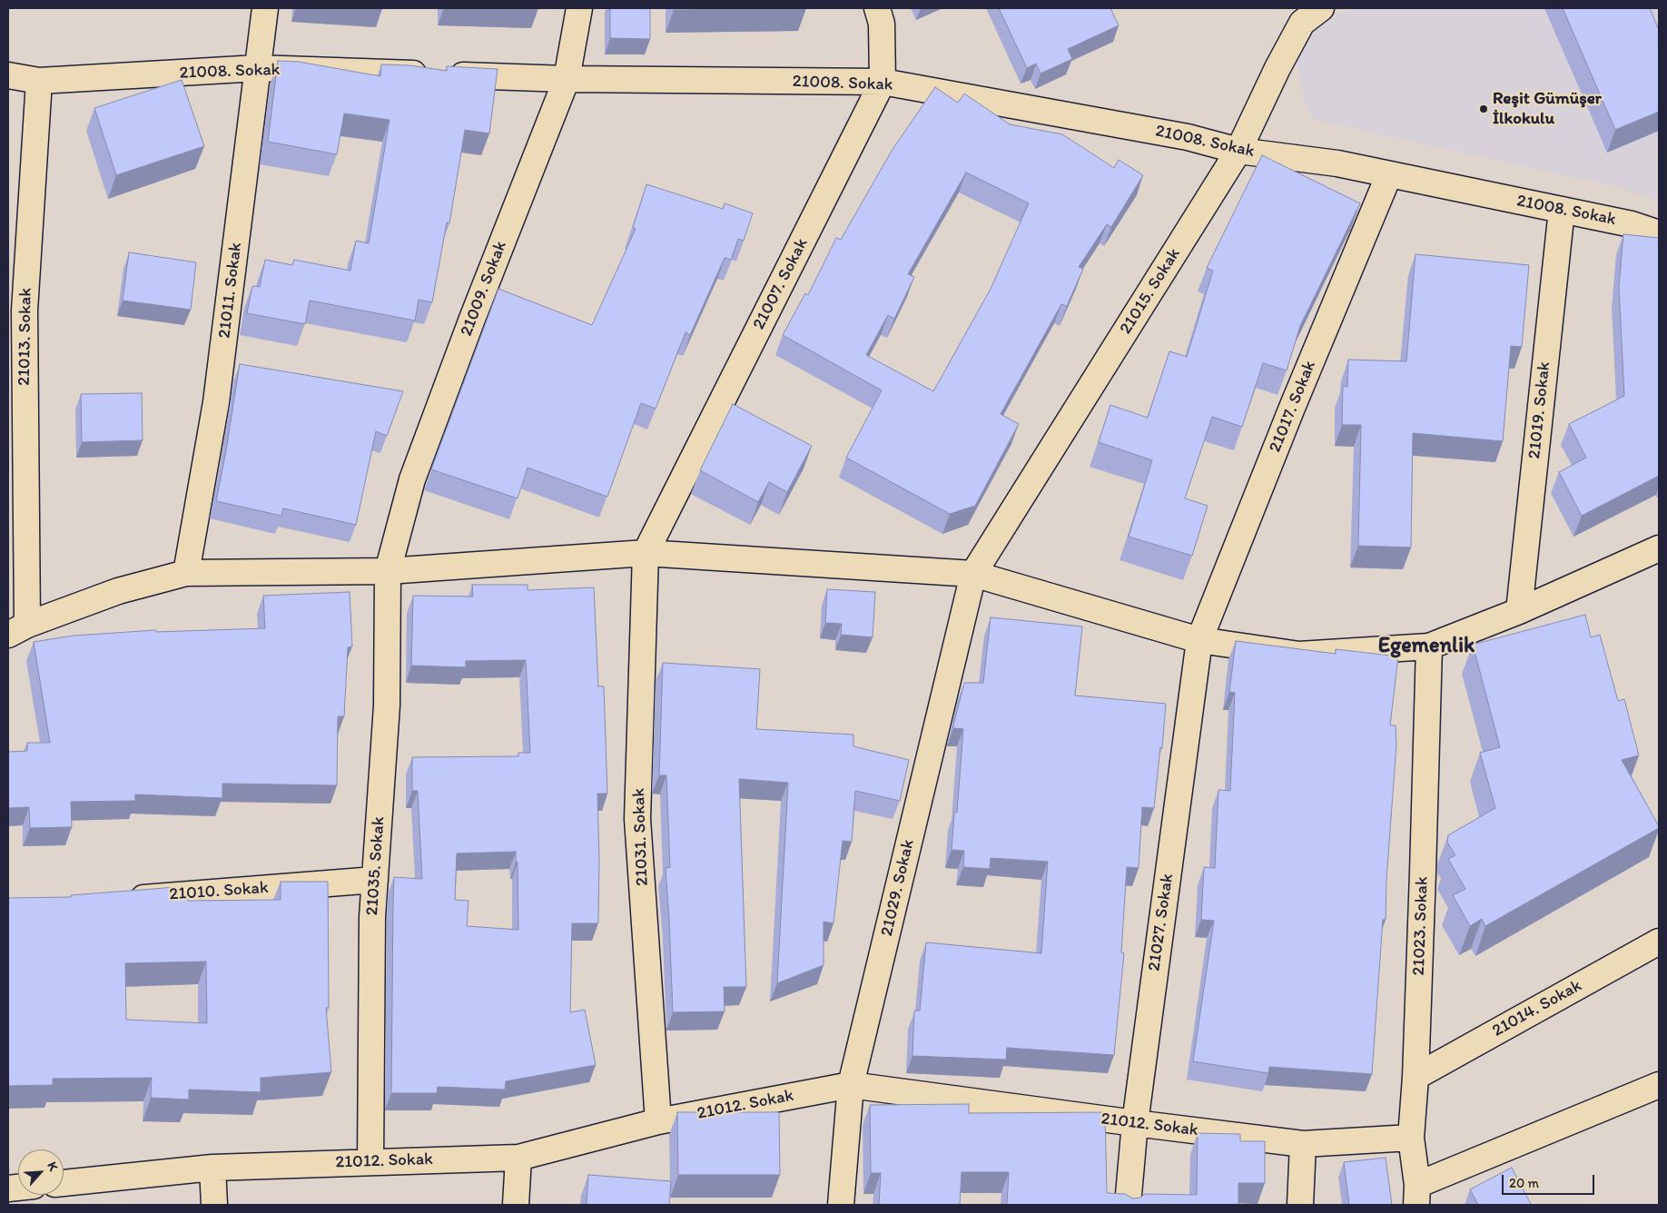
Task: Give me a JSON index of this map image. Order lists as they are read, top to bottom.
{
  "streets": {
    "street": [
      "21008. Sokak",
      "21007. Sokak",
      "21009. Sokak",
      "21011. Sokak",
      "21015. Sokak",
      "21013. Sokak",
      "21017. Sokak",
      "21019. Sokak",
      "21031. Sokak",
      "21035. Sokak",
      "21029. Sokak",
      "21010. Sokak",
      "21027. Sokak",
      "21023. Sokak",
      "21014. Sokak",
      "21012. Sokak"
    ]
  },
  "crossings": [
    ["21008. Sokak", "21007. Sokak"],
    ["21008. Sokak", "21009. Sokak"],
    ["21008. Sokak", "21011. Sokak"],
    ["21008. Sokak", "21015. Sokak"],
    ["21008. Sokak", "21013. Sokak"],
    ["21008. Sokak", "21017. Sokak"],
    ["21008. Sokak", "21019. Sokak"],
    ["21007. Sokak", "21031. Sokak"],
    ["21009. Sokak", "21035. Sokak"],
    ["21015. Sokak", "21029. Sokak"],
    ["21017. Sokak", "21027. Sokak"],
    ["21031. Sokak", "21012. Sokak"],
    ["21035. Sokak", "21010. Sokak"],
    ["21035. Sokak", "21012. Sokak"],
    ["21029. Sokak", "21012. Sokak"],
    ["21027. Sokak", "21012. Sokak"],
    ["21023. Sokak", "21014. Sokak"],
    ["21023. Sokak", "21012. Sokak"]
  ],
  "districts": ["Egemenlik"],
  "places": ["Reşit Gümüşer İlkokulu"],
  "scale_bar": "20 m",
  "north": "top right"
}
